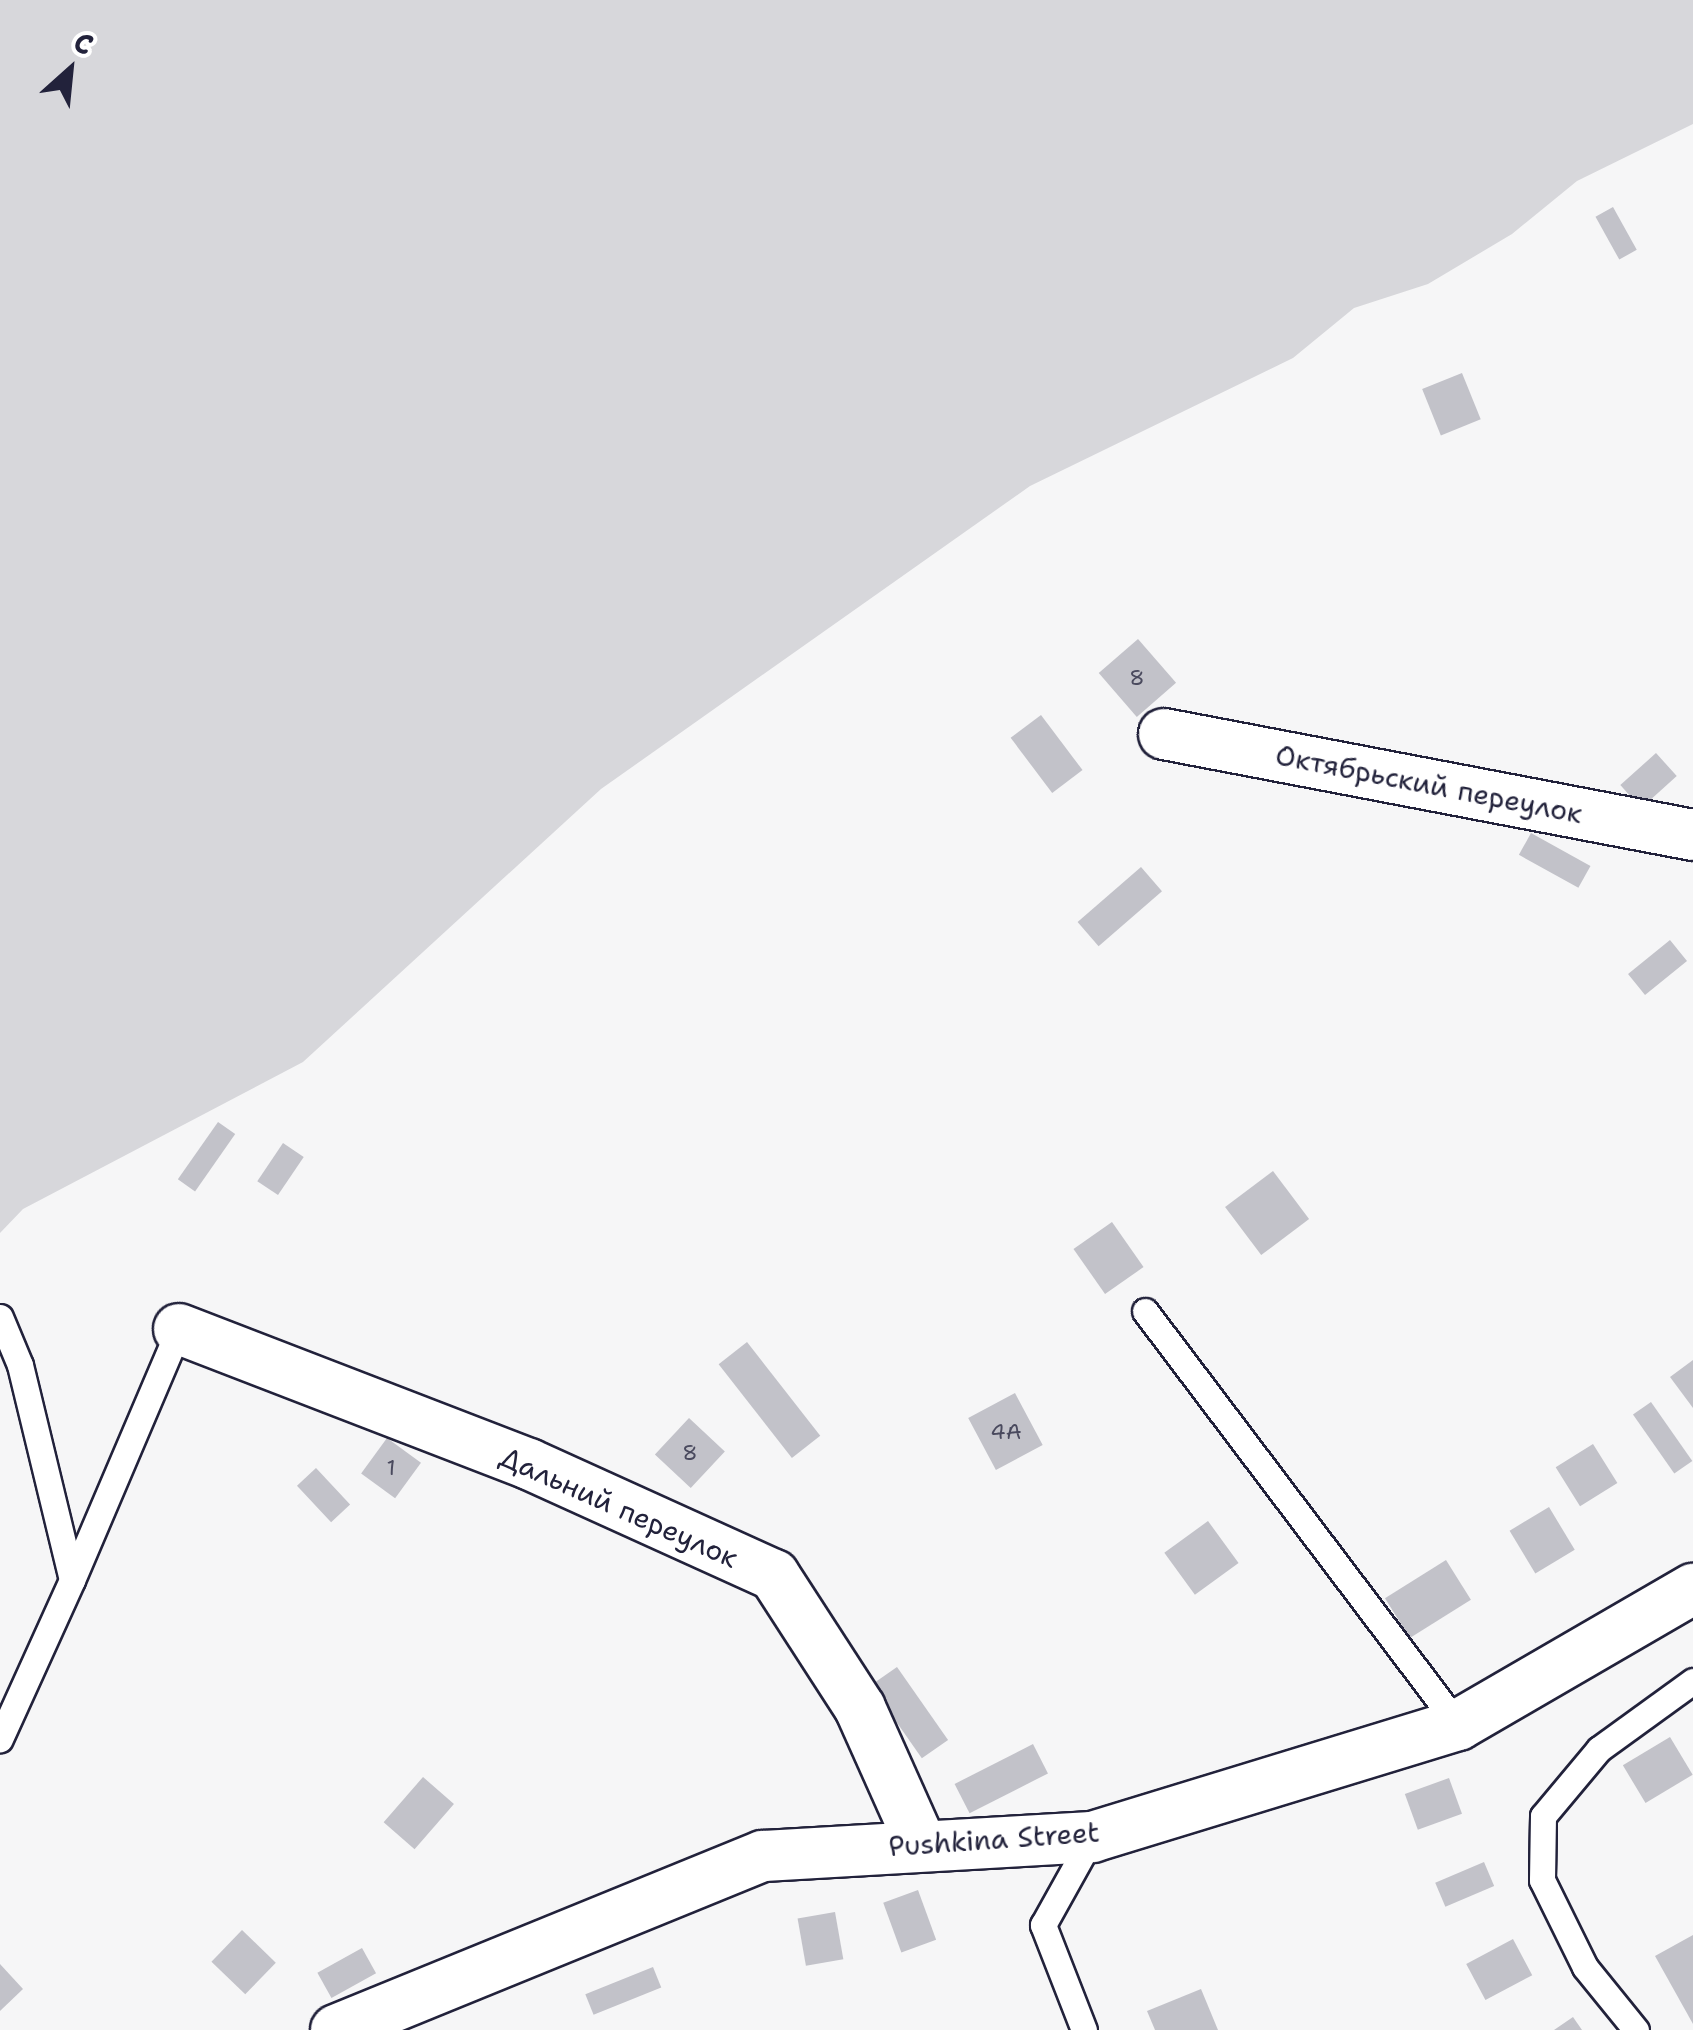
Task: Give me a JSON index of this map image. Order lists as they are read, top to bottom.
{
  "streets": {
    "street": ["Октябрьский переулок", "Дальний переулок", "Pushkina Street"]
  },
  "crossings": [
    ["Дальний переулок", "Pushkina Street"]
  ],
  "house_numbers": [
    "8",
    "4А",
    "8",
    "1"
  ],
  "north": "top right"
}
